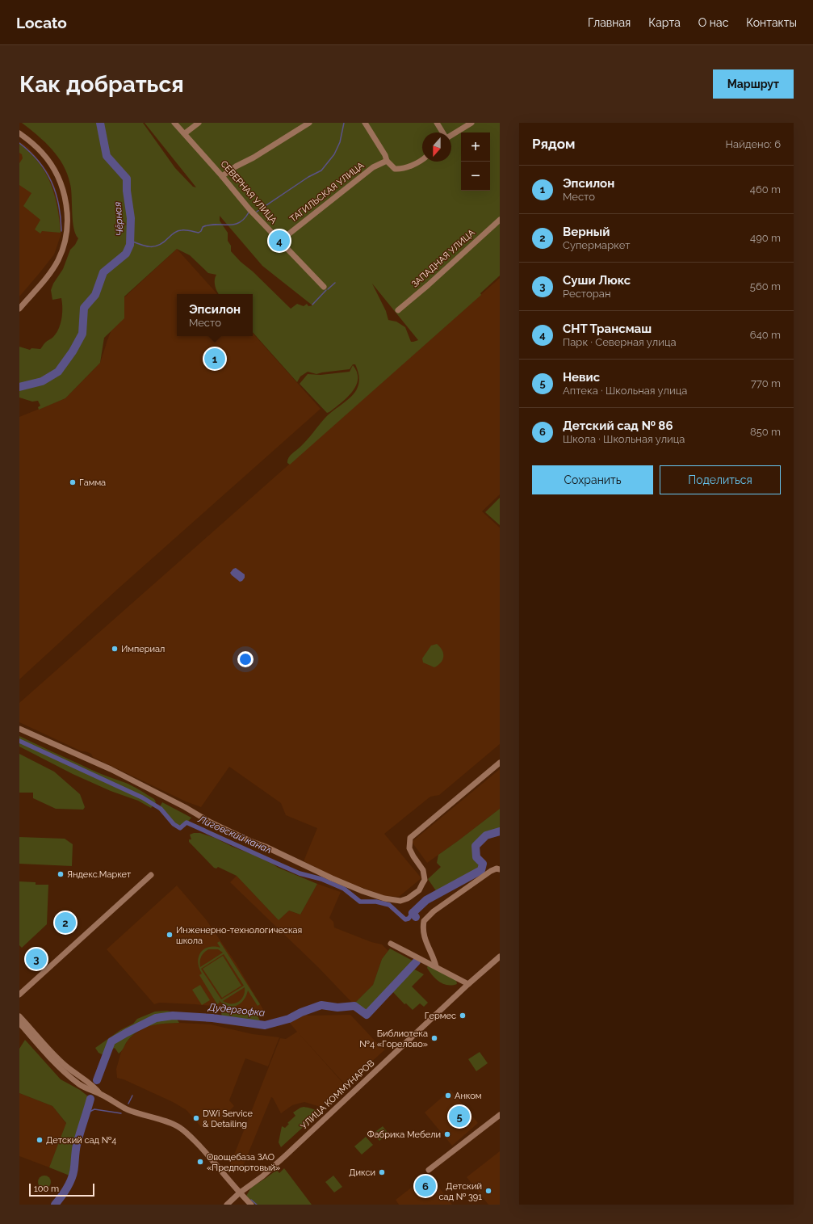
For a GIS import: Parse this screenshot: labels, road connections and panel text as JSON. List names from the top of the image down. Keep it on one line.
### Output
{"streets":{"street":["СЕВЕРНАЯ УЛИЦА","ТАГИЛЬСКАЯ УЛИЦА","ЗАПАДНАЯ УЛИЦА","УЛИЦА КОММУНАРОВ"]},"crossings":[["СЕВЕРНАЯ УЛИЦА","ТАГИЛЬСКАЯ УЛИЦА"]],"water":["Чёрная","Лиговский канал","Дудергофка"],"places":["Гамма","Империал","Яндекс.Маркет","Инженерно-технологическая школа","Гермес","Библиотека №4 «Горелово»","Анком","DWi Service & Detailing","Фабрика Мебели","Детский сад №4","Овощебаза ЗАО «Предпортовый»","Дикси","Детский сад № 391"],"scale_bar":"100 m","north":"bottom","page":{"header":"Locato","nav":["Главная","Карта","О нас","Контакты"],"buttons":["Маршрут",["Сохранить","Поделиться"]],"title":"Как добраться","heading":["Рядом","Найдено: 6"],"map_buttons":["+","−"],"list":[{"mark":"1","name":"Эпсилон","note":"Место","value":"460 m"},{"mark":"2","name":"Верный","note":"Супермаркет","value":"490 m"},{"mark":"3","name":"Суши Люкс","note":"Ресторан","value":"560 m"},{"mark":"4","name":"СНТ Трансмаш","note":"Парк · Северная улица","value":"640 m"},{"mark":"5","name":"Невис","note":"Аптека · Школьная улица","value":"770 m"},{"mark":"6","name":"Детский сад № 86","note":"Школа · Школьная улица","value":"850 m"}],"pins":["4","1","2","3","5","6"],"popup":["Эпсилон","Место"],"scale":"100 m"}}
